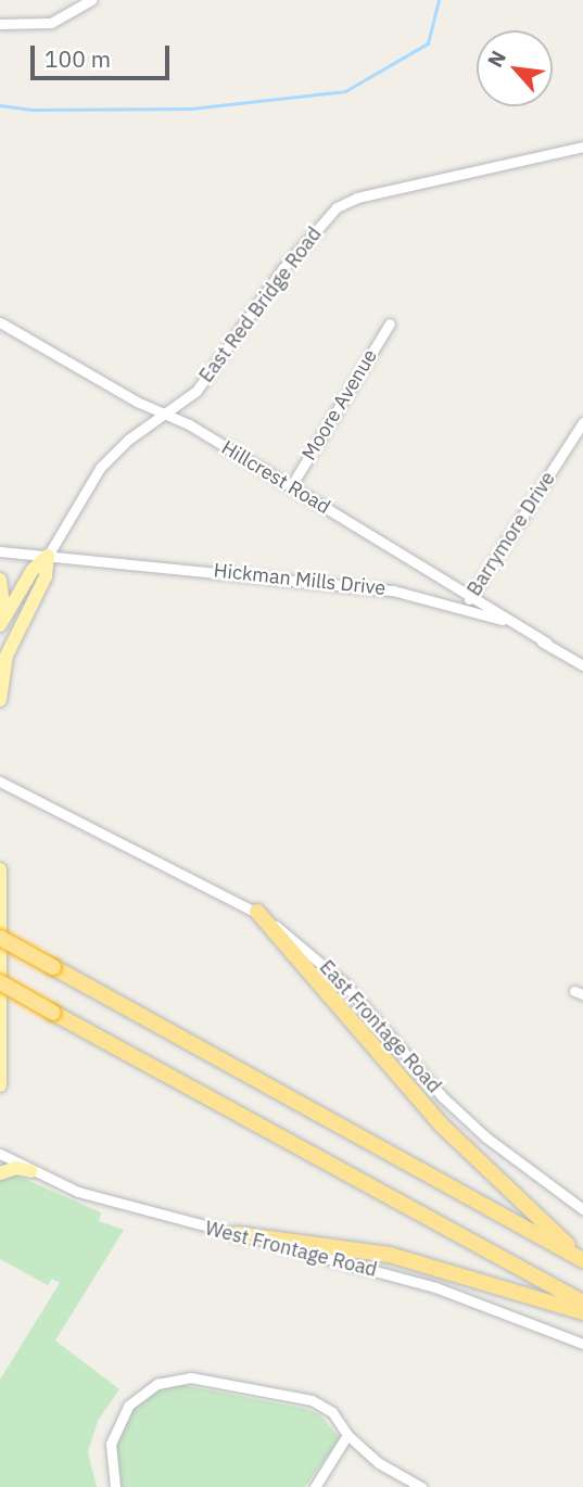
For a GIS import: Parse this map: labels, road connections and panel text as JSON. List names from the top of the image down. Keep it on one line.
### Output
{"streets":{"main road":["East Red Bridge Road"],"street":["Moore Avenue","Hillcrest Road","Barrymore Drive","Hickman Mills Drive","East Frontage Road","West Frontage Road"]},"crossings":[["East Red Bridge Road","Hillcrest Road"],["East Red Bridge Road","Hickman Mills Drive"],["Moore Avenue","Hillcrest Road"],["Hillcrest Road","Barrymore Drive"],["Hillcrest Road","Hickman Mills Drive"],["Barrymore Drive","Hickman Mills Drive"]],"scale_bar":"100 m","north":"top left"}
